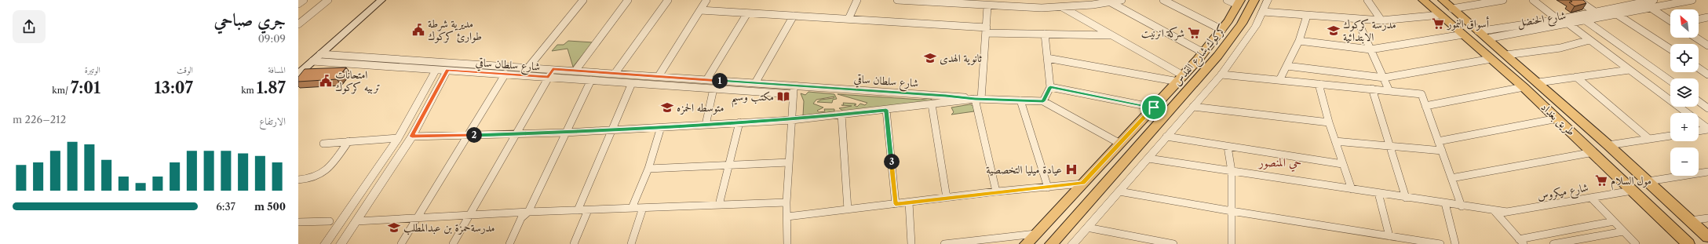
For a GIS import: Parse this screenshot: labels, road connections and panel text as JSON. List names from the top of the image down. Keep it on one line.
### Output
{"streets":{"main road":["كركوك,شارع القدس","طريق بغداد"],"street":["شارع الحنضل","شارع سلطان ساقي","شارع ميكروس"]},"crossings":[["شارع الحنضل","طريق بغداد"],["طريق بغداد","شارع ميكروس"]],"districts":["حي المنصور"],"places":{"supermarket":["أسواق النمور","شركة انرنيت","مول السلام"],"public building":["مديرية شرطة طوارئ كركوك","امتحانات تربيه كركوك"],"school or university":["مدرسة كركوك الابتدائية","ثانوية الهدى","متوسطه الحمزه","مدرسةحمزة بن عبدالمطلب"],"library":["مكتب وسيم"],"hospital":["عيادة ميليا التخصصية"]},"north":"top left","page":{"heading":["جري صباحي","09:09"],"map_buttons":["+","−"],"stats":[["المسافة","1.87 km"],["الوقت","13:07"],["الوتيرة","7:01 /km"]],"pins":["1","2","3"],"chart":["الارتفاع","212–226 m"],"list":[{"name":"500 m","note":"6:37"}]}}
